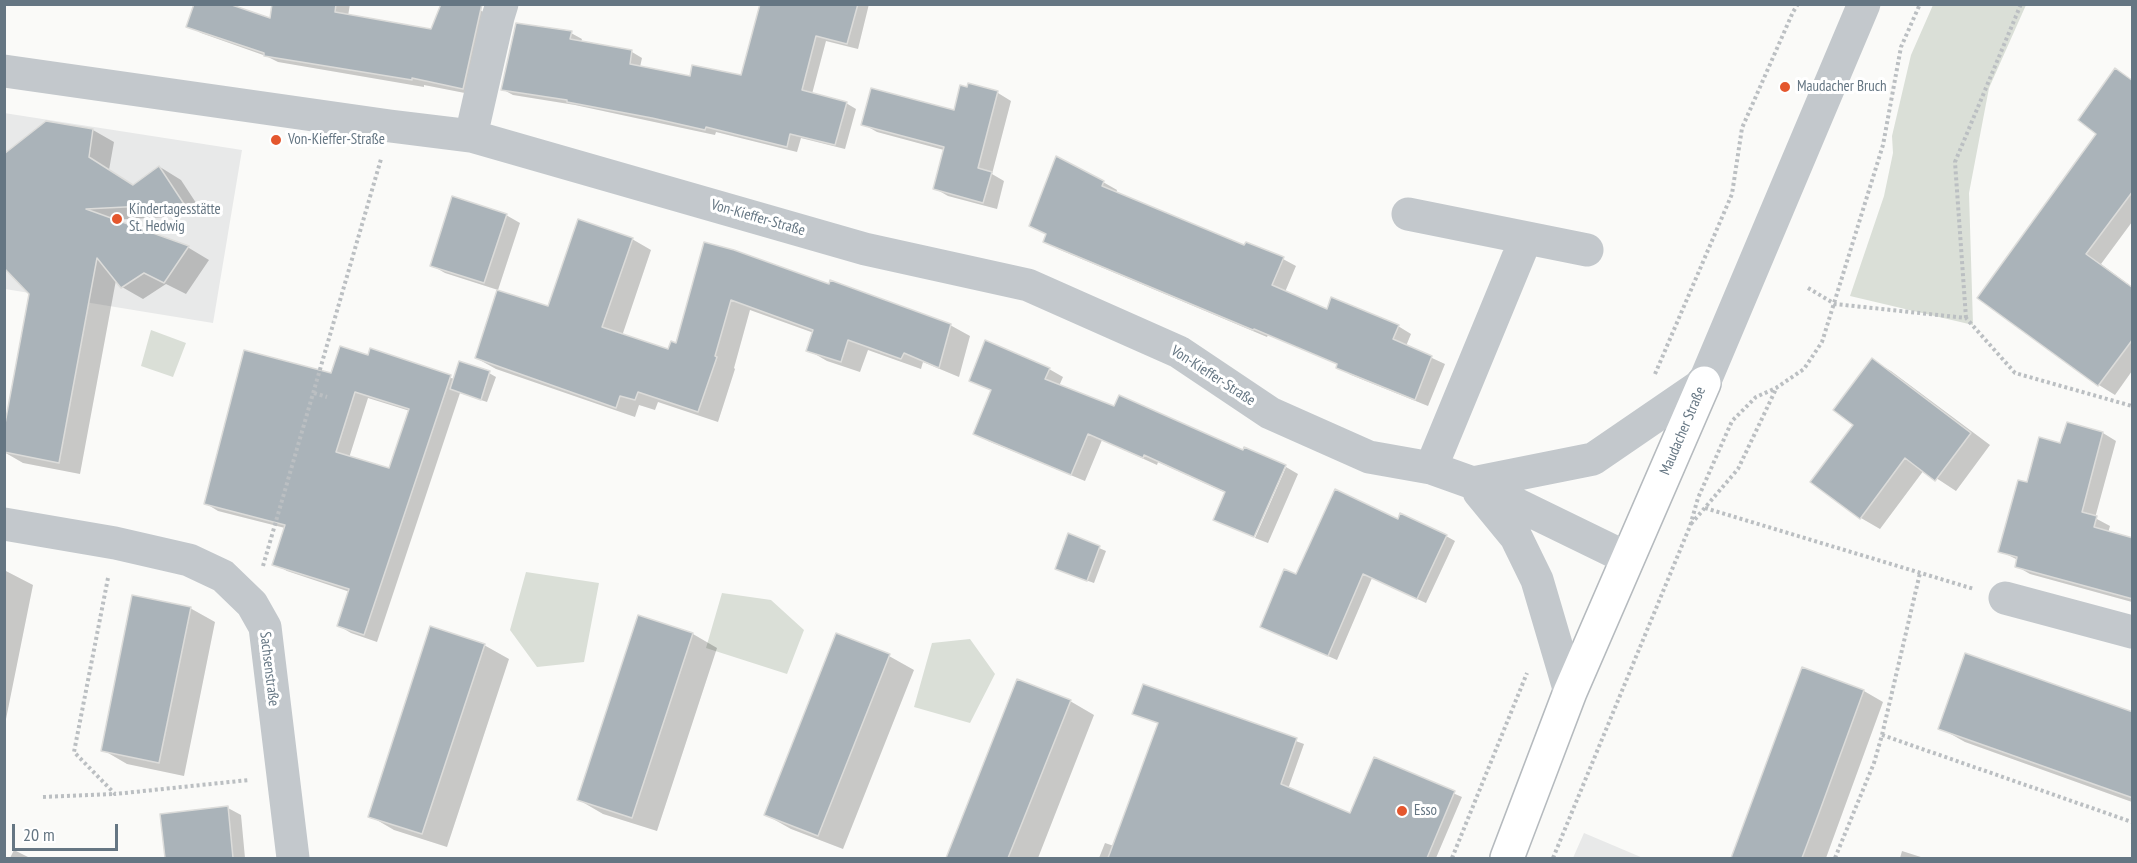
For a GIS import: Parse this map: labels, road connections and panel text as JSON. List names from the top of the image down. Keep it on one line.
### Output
{"streets":{"main road":["Maudacher Straße"],"street":["Von-Kieffer-Straße","Sachsenstraße"]},"crossings":[["Von-Kieffer-Straße","Maudacher Straße"]],"places":["Maudacher Bruch","Von-Kieffer-Straße","Kindertagesstätte St. Hedwig","Esso"],"scale_bar":"20 m"}
